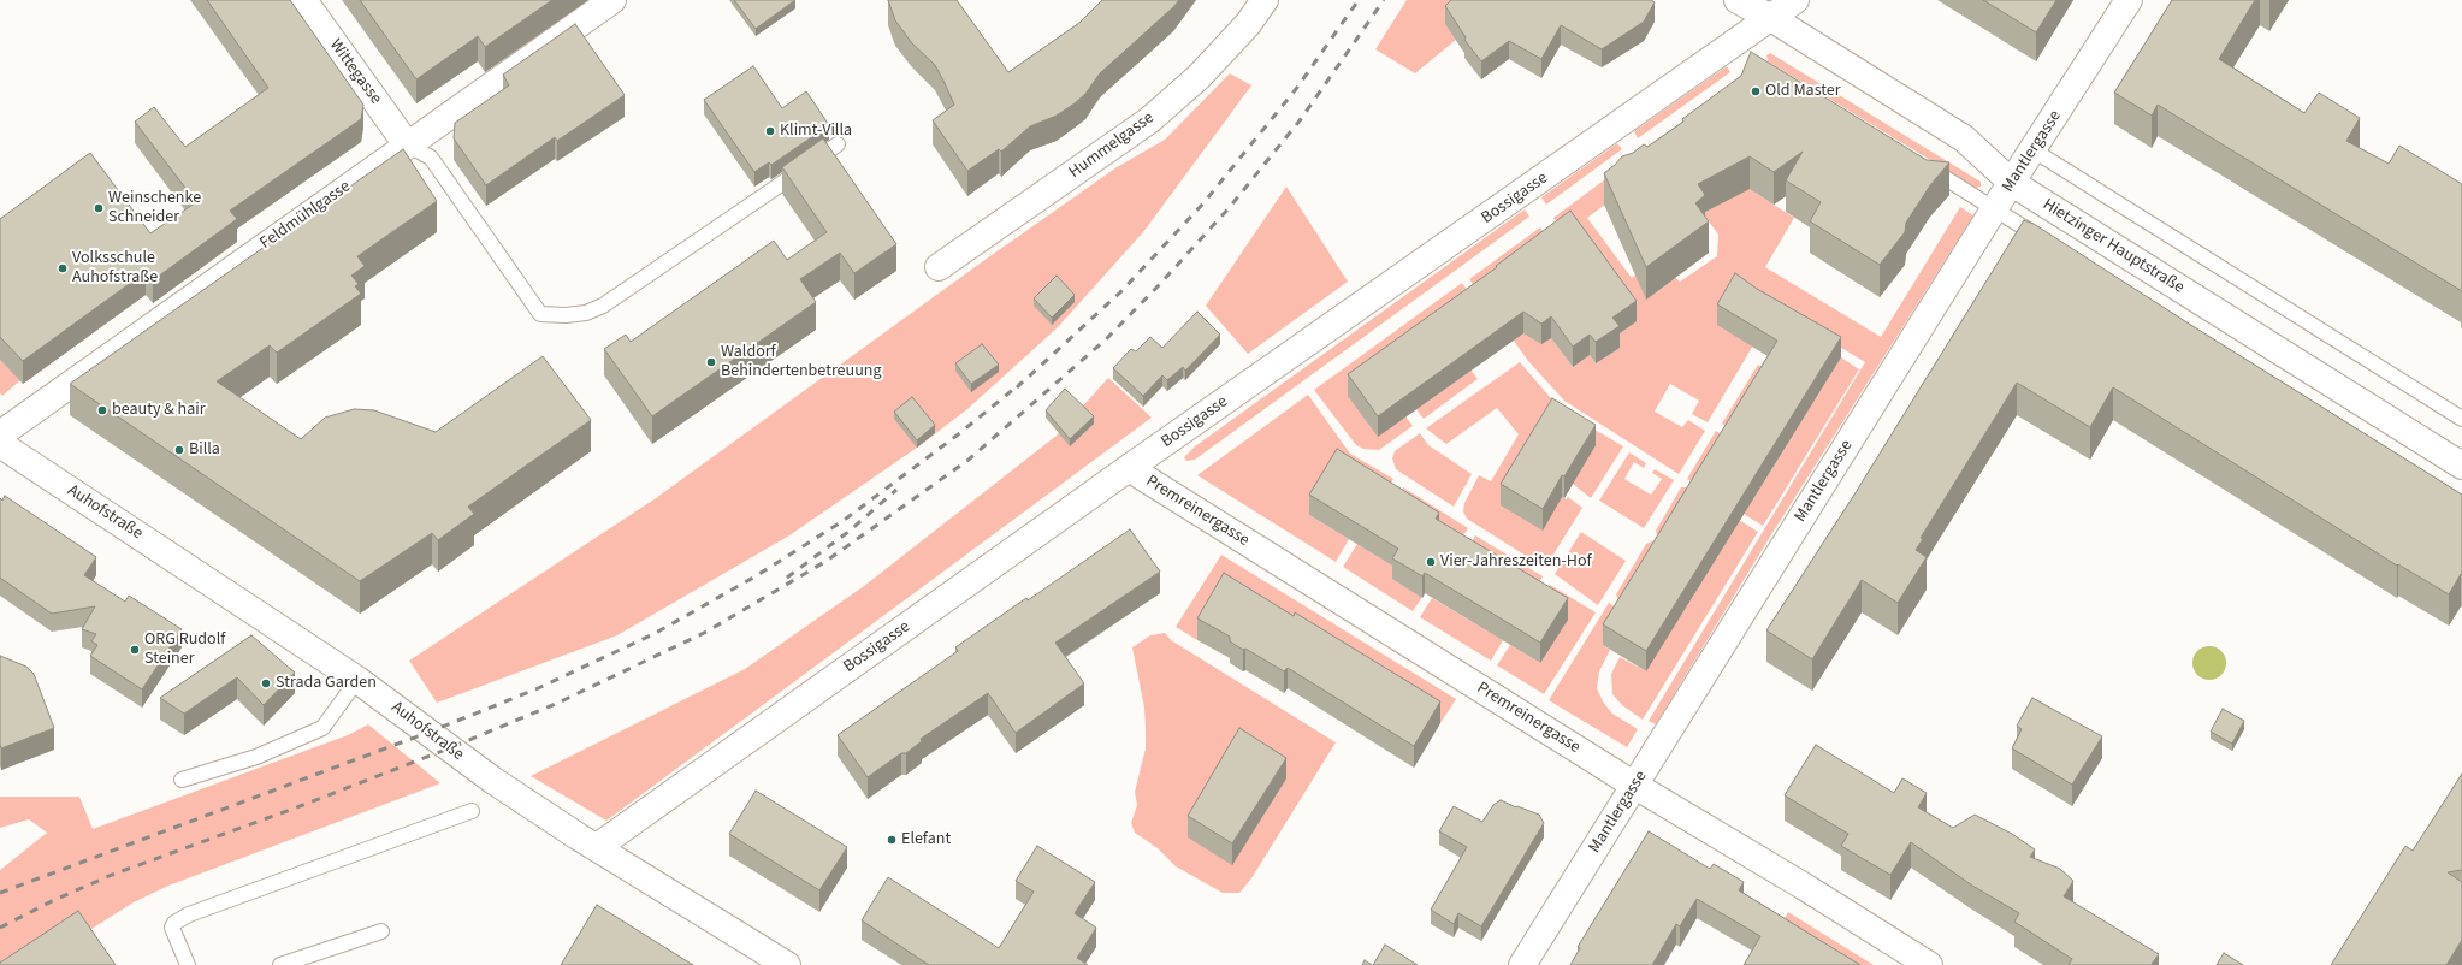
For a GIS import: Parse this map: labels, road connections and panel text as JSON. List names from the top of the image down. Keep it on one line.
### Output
{"streets":{"street":["Wittegasse","Hummelgasse","Mantlergasse","Bossigasse","Feldmühlgasse","Hietzinger Hauptstraße","Premreinergasse","Auhofstraße"]},"crossings":[["Wittegasse","Feldmühlgasse"],["Mantlergasse","Hietzinger Hauptstraße"],["Mantlergasse","Premreinergasse"],["Bossigasse","Hietzinger Hauptstraße"],["Bossigasse","Premreinergasse"],["Bossigasse","Auhofstraße"]],"places":["Old Master","Klimt-Villa","Weinschenke Schneider","Volksschule Auhofstraße","Waldorf Behindertenbetreuung","beauty & hair","Billa","Vier-Jahreszeiten-Hof","ORG Rudolf Steiner","Strada Garden","Elefant"]}
